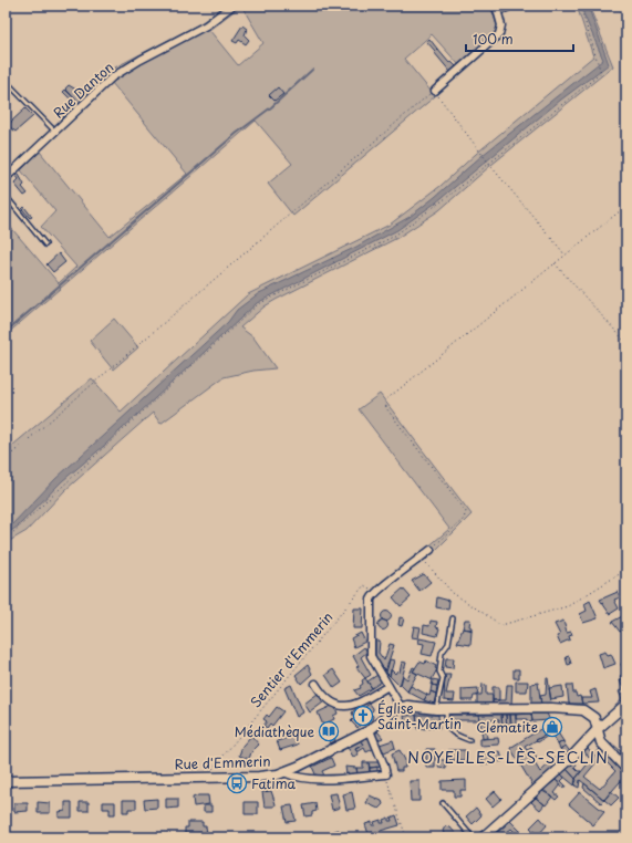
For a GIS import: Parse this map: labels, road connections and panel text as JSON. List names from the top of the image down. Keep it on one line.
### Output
{"streets":{"main road":["Rue d'Emmerin"],"street":["Rue Danton"],"path":["Sentier d'Emmerin"]},"crossings":[["Sentier d'Emmerin","Rue d'Emmerin"]],"districts":["NOYELLES-LÈS-SECLIN"],"places":{"church":["Église Saint-Martin"],"shop":["Clématite"],"library":["Médiathèque"],"bus stop":["Fatima"]},"scale_bar":"100 m"}
